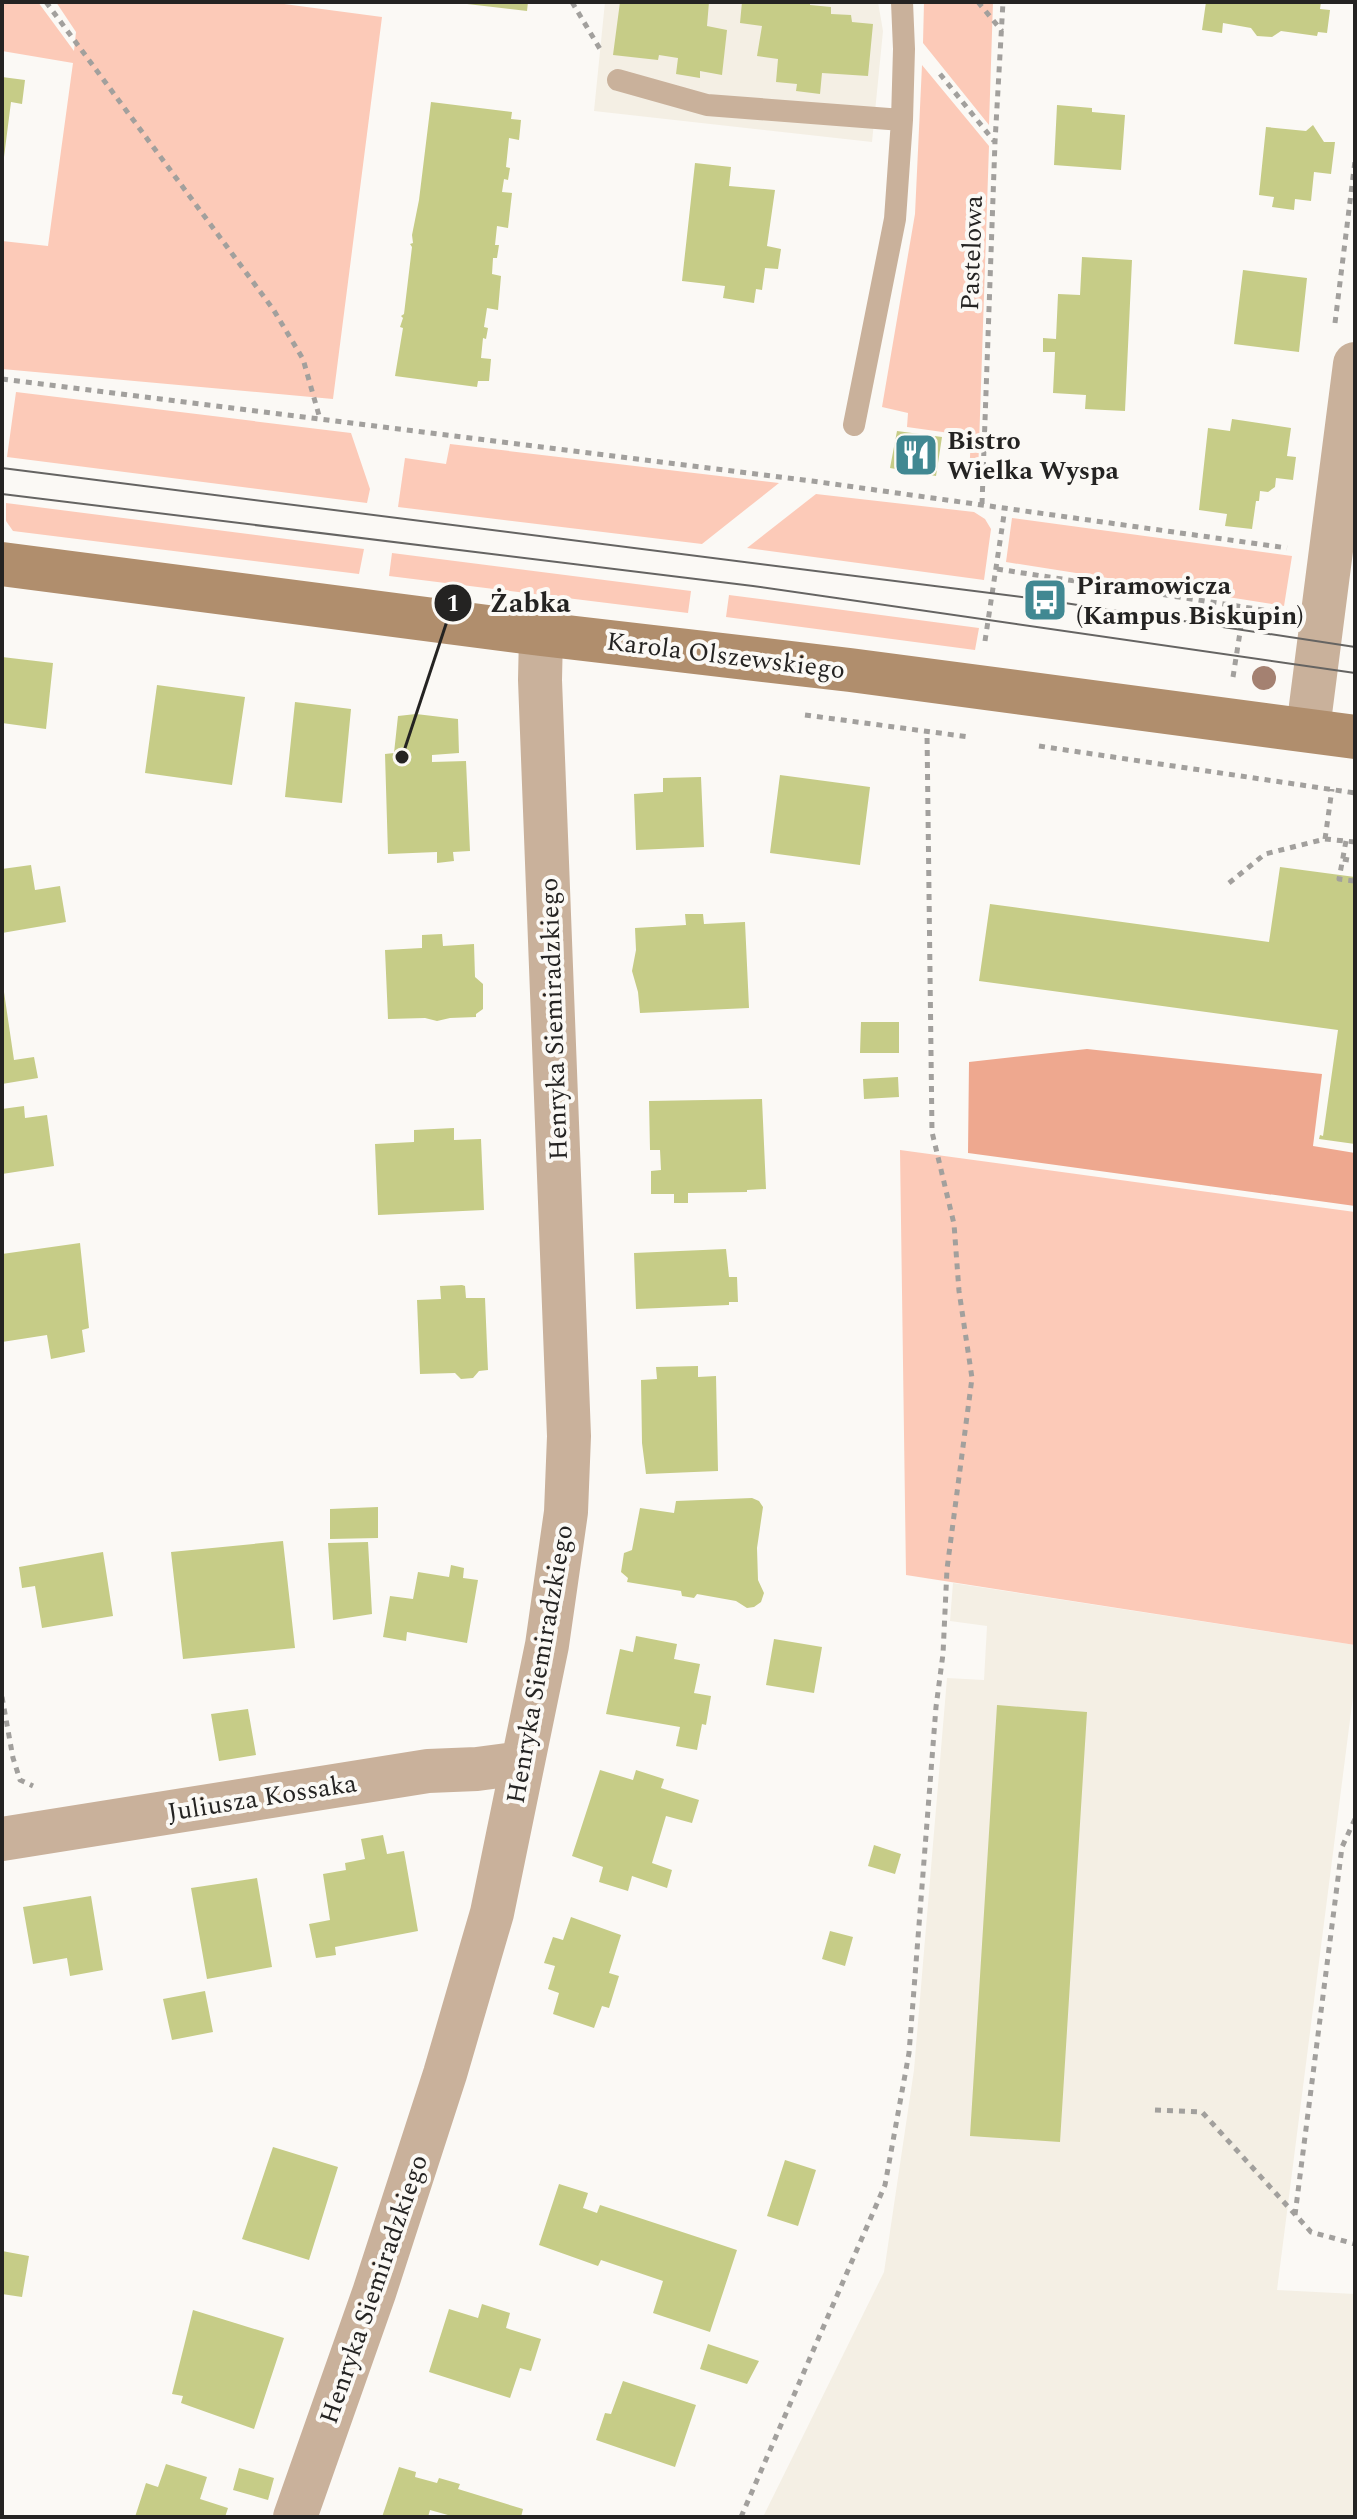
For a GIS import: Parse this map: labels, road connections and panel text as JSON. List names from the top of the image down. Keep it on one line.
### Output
{"streets":{"street":["Karola Olszewskiego","Henryka Siemiradzkiego","Juliusza Kossaka"],"path":["Pastelowa"]},"crossings":[["Karola Olszewskiego","Henryka Siemiradzkiego"],["Henryka Siemiradzkiego","Juliusza Kossaka"]],"places":{"restaurant":["Bistro Wielka Wyspa"],"bus stop":["Piramowicza (Kampus Biskupin)"],"other":["Żabka"]}}
